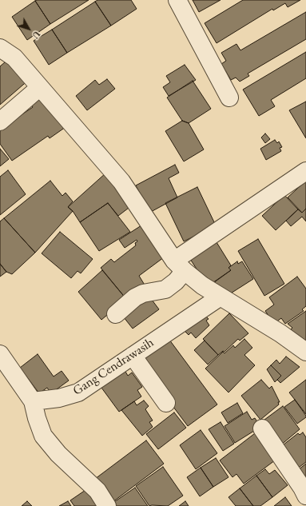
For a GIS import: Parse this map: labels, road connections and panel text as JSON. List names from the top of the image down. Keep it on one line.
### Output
{"streets":{"street":["Gang Cendrawasih"]},"north":"bottom right"}
